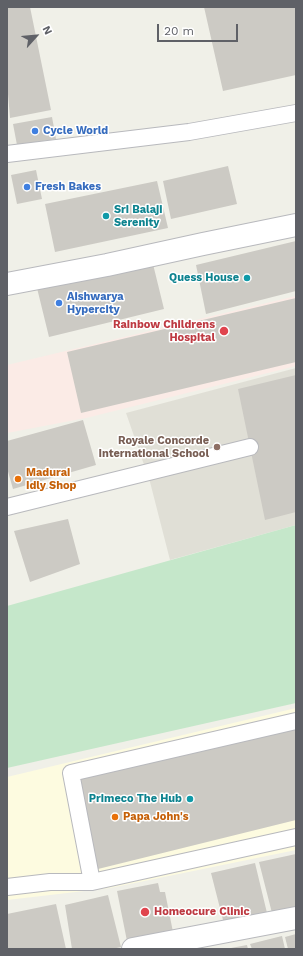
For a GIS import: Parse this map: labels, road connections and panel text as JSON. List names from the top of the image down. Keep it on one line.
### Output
{"places":["Cycle World","Fresh Bakes","Sri Balaji Serenity","Quess House","Aishwarya Hypercity","Rainbow Childrens Hospital","Royale Concorde International School","Madurai Idly Shop","Primeco The Hub","Papa John's","Homeocure Clinic"],"scale_bar":"20 m","north":"top right"}
